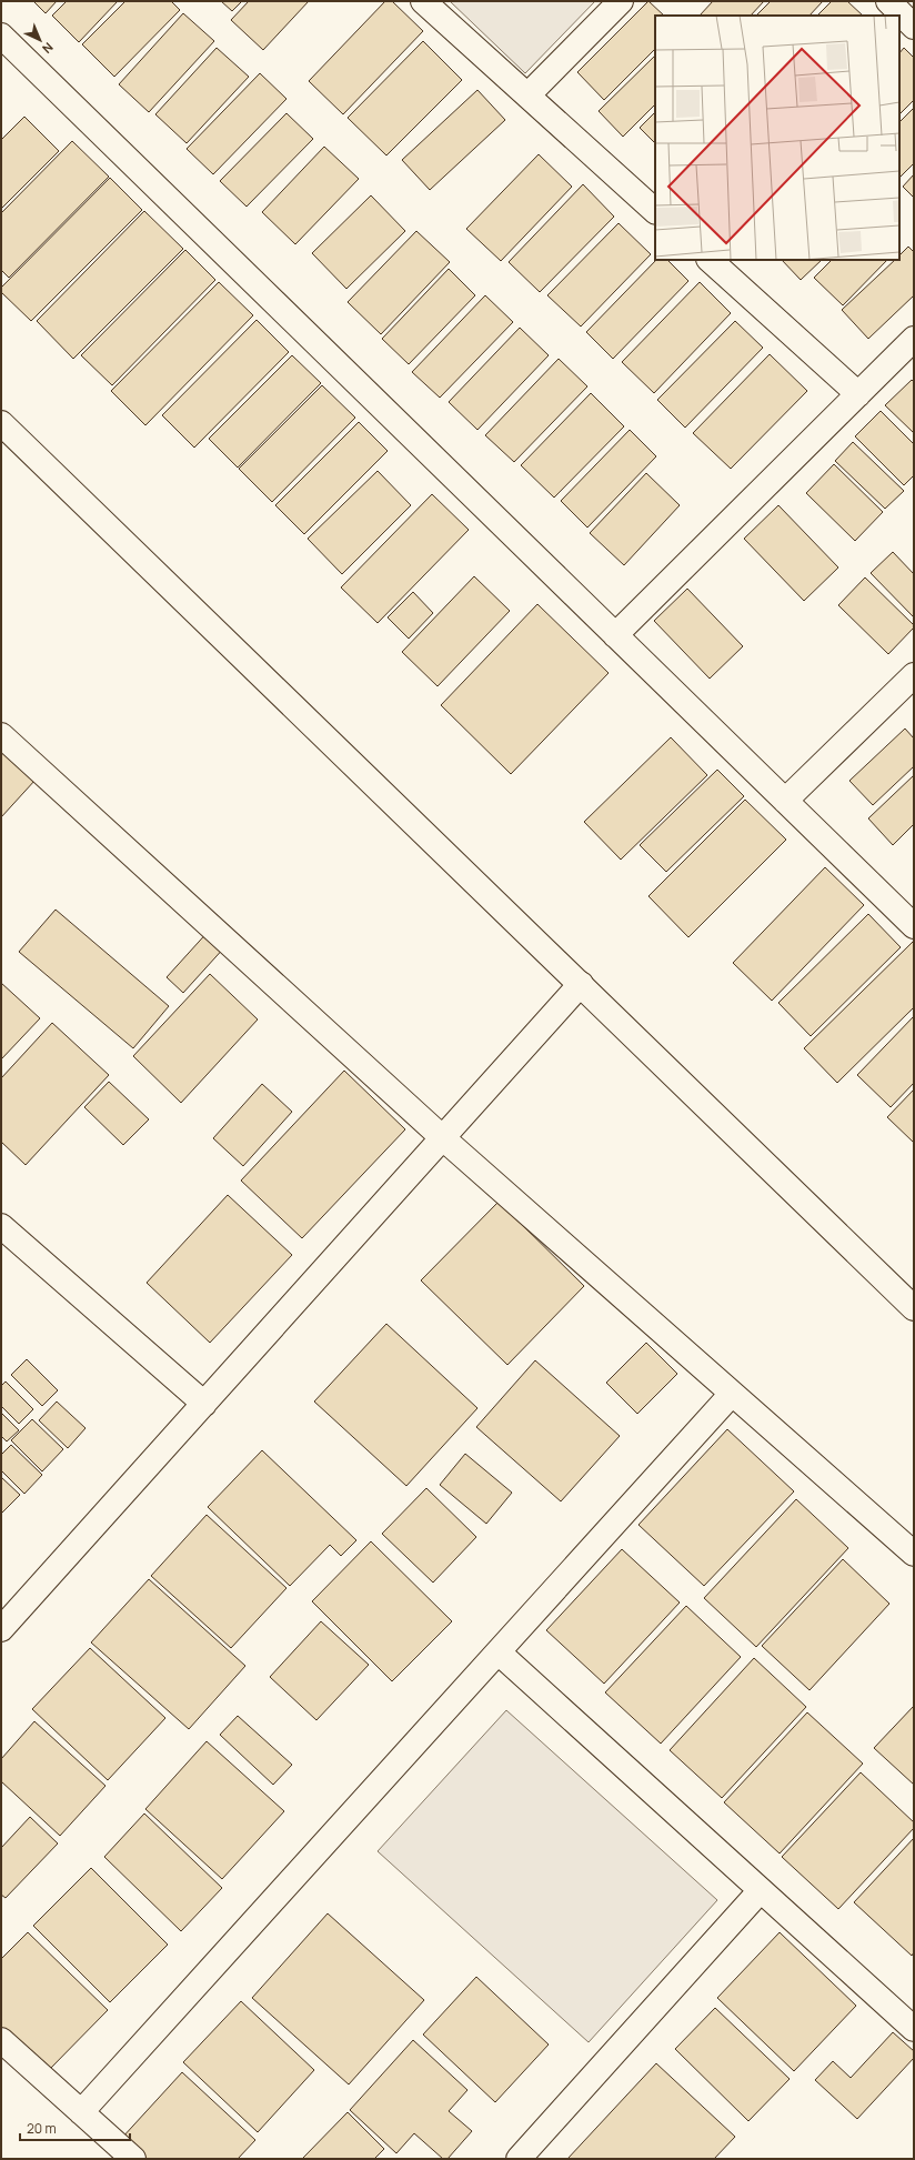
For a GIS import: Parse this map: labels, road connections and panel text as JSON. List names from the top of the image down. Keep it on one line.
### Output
{"scale_bar":"20 m","north":"bottom right"}
